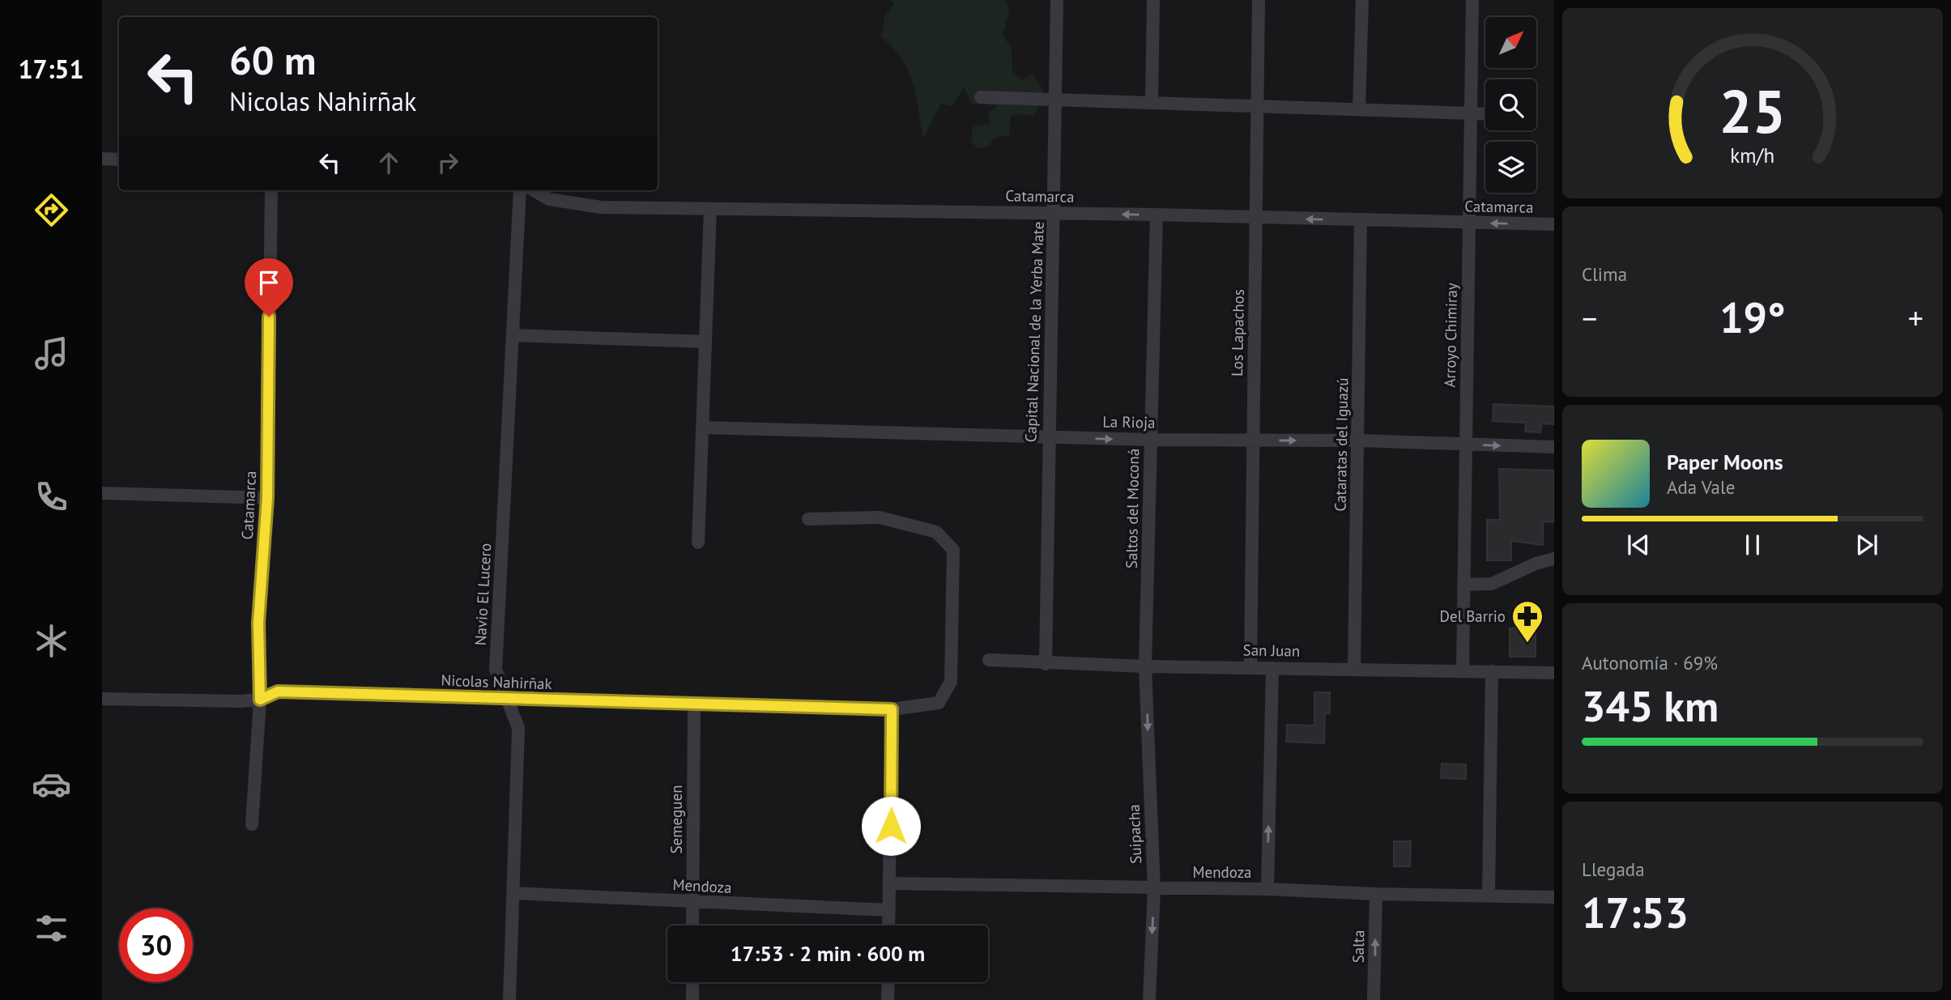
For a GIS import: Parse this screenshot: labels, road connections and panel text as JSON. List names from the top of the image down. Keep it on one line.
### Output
{"streets":{"street":["Catamarca","Capital Nacional de la Yerba Mate","Los Lapachos","Arroyo Chimiray","La Rioja","Cataratas del Iguazú","Saltos del Moconá","Navio El Lucero","San Juan","Nicolas Nahirñak","Semeguen","Suipacha","Mendoza","Salta"]},"crossings":[["Catamarca","Capital Nacional de la Yerba Mate"],["Catamarca","Los Lapachos"],["Catamarca","Arroyo Chimiray"],["Catamarca","Cataratas del Iguazú"],["Catamarca","Saltos del Moconá"],["Catamarca","Nicolas Nahirñak"],["Capital Nacional de la Yerba Mate","La Rioja"],["Capital Nacional de la Yerba Mate","San Juan"],["Los Lapachos","La Rioja"],["Los Lapachos","San Juan"],["Arroyo Chimiray","La Rioja"],["Arroyo Chimiray","San Juan"],["La Rioja","Cataratas del Iguazú"],["La Rioja","Saltos del Moconá"],["Cataratas del Iguazú","San Juan"],["Saltos del Moconá","San Juan"],["Saltos del Moconá","Suipacha"],["Navio El Lucero","Nicolas Nahirñak"],["Navio El Lucero","Mendoza"],["San Juan","Suipacha"],["Nicolas Nahirñak","Semeguen"],["Semeguen","Mendoza"],["Suipacha","Mendoza"],["Mendoza","Salta"]],"one_way":["Suipacha","Salta"],"places":{"pharmacy":["Del Barrio"]},"north":"top right","page":{"tabs":"17:51","turn":["60 m","Nicolas Nahirñak"],"tile":["Clima",["Autonomía · 69%","345 km"],["Llegada","17:53"]],"heat":["−","19°","+"],"song":["Paper Moons","Ada Vale"],"limit":"30","trip":"17:53 · 2 min · 600 m","gauge":["25","km/h"]}}
